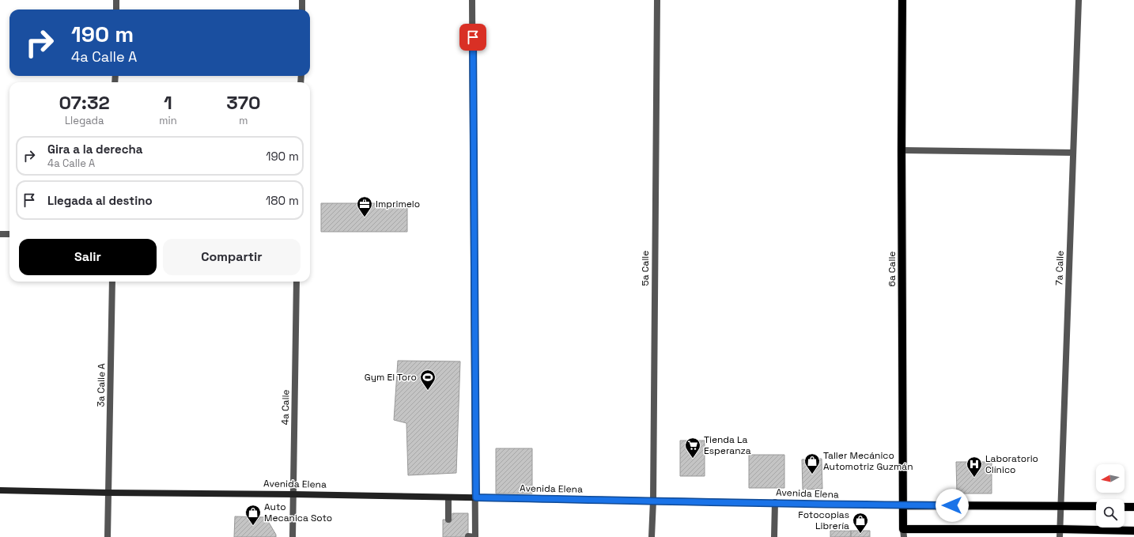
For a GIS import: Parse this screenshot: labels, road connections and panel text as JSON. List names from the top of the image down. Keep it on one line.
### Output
{"streets":{"main road":["6a Calle","Avenida Elena"],"street":["5a Calle","7a Calle","3a Calle A","4a Calle"]},"crossings":[["5a Calle","Avenida Elena"],["7a Calle","Avenida Elena"],["6a Calle","Avenida Elena"],["3a Calle A","Avenida Elena"],["4a Calle","Avenida Elena"]],"places":{"office":["Imprimelo"],"sports":["Gym El Toro"],"supermarket":["Tienda La Esperanza"],"shop":["Taller Mecánico Automotriz Guzmán","Auto Mecanica Soto","Fotocopias Librería"],"hospital":["Laboratorio Clínico"]},"north":"left","page":{"turn":["190 m","4a Calle A"],"eta":["07:32","Llegada","1","min","370","m"],"list":[{"name":"Gira a la derecha","note":"4a Calle A","value":"190 m"},{"name":"Llegada al destino","value":"180 m"}],"buttons":["Salir","Compartir"]}}
